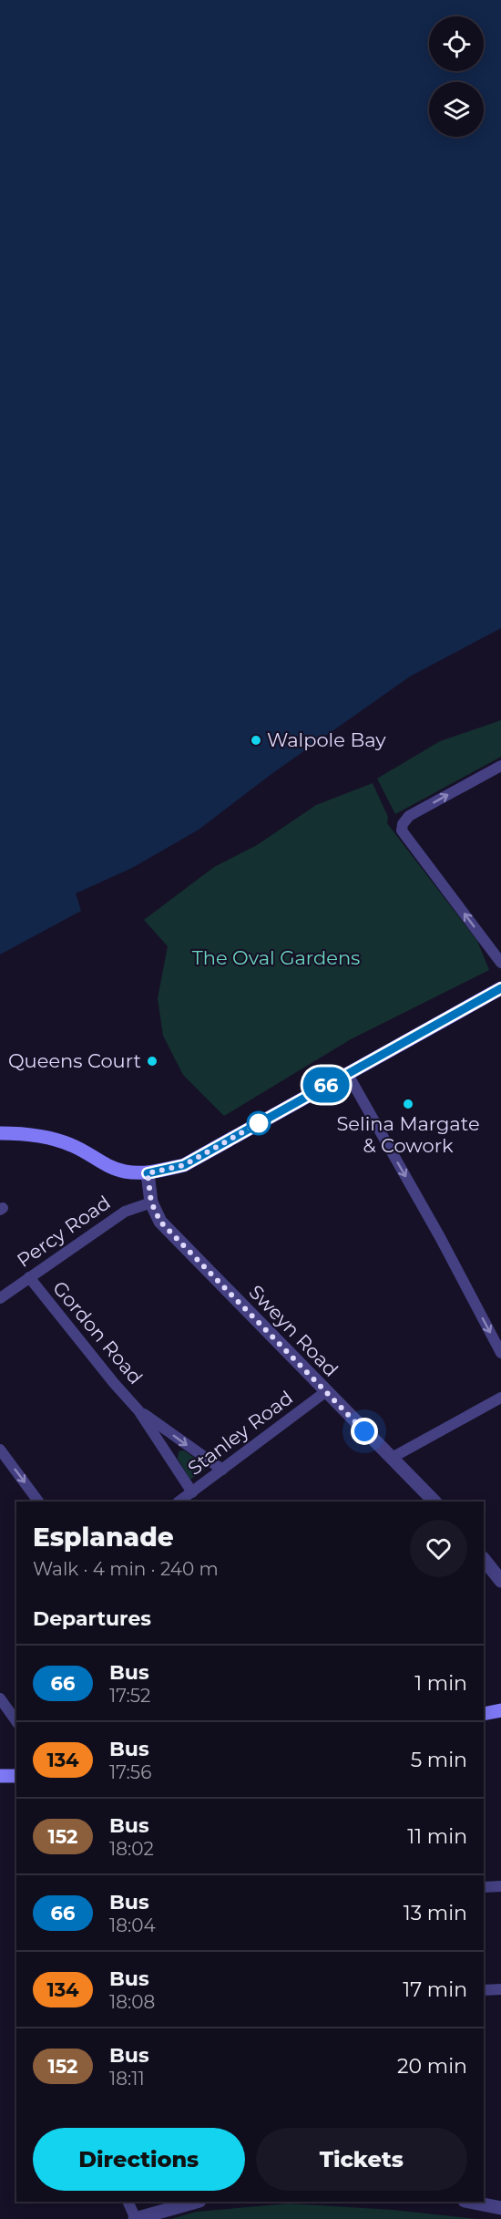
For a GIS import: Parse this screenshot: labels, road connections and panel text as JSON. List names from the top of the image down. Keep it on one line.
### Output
{"streets":{"street":["Percy Road","Sweyn Road","Gordon Road","Stanley Road"]},"crossings":[["Percy Road","Sweyn Road"],["Percy Road","Gordon Road"],["Sweyn Road","Stanley Road"],["Gordon Road","Stanley Road"]],"parks":["The Oval Gardens"],"places":["Walpole Bay","Queens Court","Selina Margate & Cowork"],"lines":["bus line 66"],"page":{"on_map":"66","heading":[["Esplanade","Walk · 4 min · 240 m"],"Departures"],"list":[{"mark":"66","name":"Bus","note":"17:52","value":"1 min"},{"mark":"134","name":"Bus","note":"17:56","value":"5 min"},{"mark":"152","name":"Bus","note":"18:02","value":"11 min"},{"mark":"66","name":"Bus","note":"18:04","value":"13 min"},{"mark":"134","name":"Bus","note":"18:08","value":"17 min"},{"mark":"152","name":"Bus","note":"18:11","value":"20 min"}],"buttons":["Directions","Tickets"]}}
